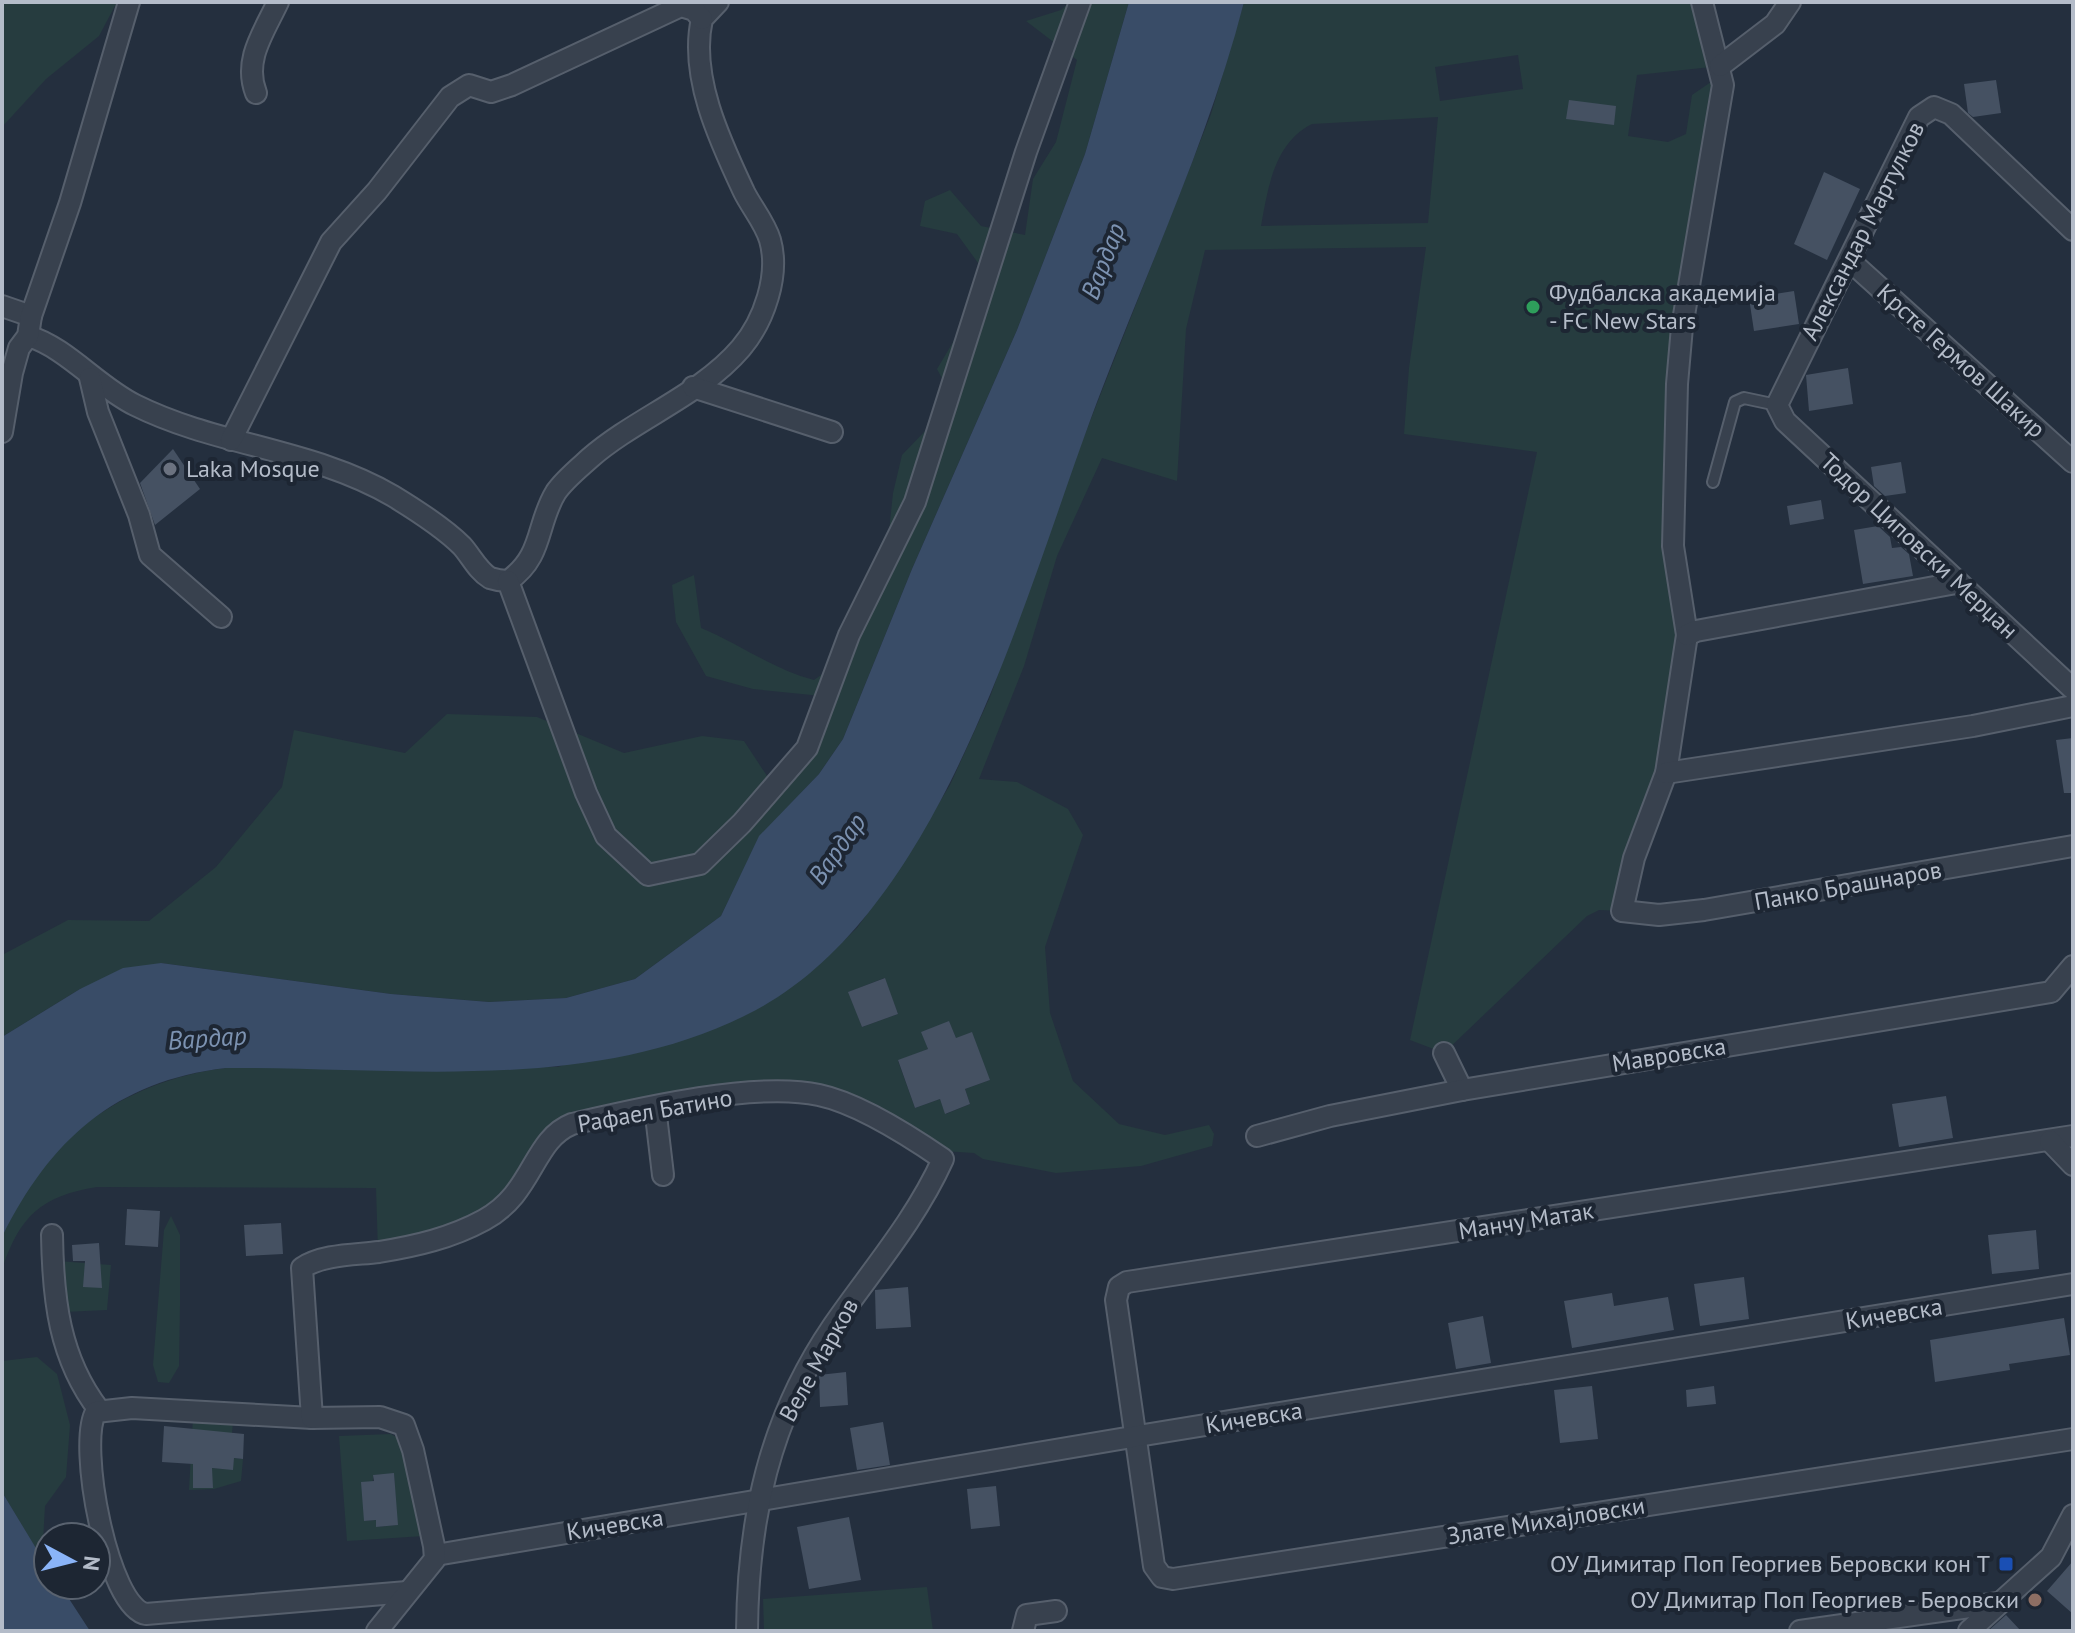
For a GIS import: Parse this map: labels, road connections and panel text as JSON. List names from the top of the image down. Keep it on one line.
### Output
{"streets":{"street":["Александар Мартулков","Крсте Гермов Шакир","Тодор Циповски Мерџан","Панко Брашнаров","Мавровска","Рафаел Батино","Манчу Матак","Кичевска","Веле Марков","Злате Михајловски"]},"crossings":[["Александар Мартулков","Крсте Гермов Шакир"],["Александар Мартулков","Тодор Циповски Мерџан"],["Рафаел Батино","Веле Марков"],["Манчу Матак","Кичевска"],["Манчу Матак","Злате Михајловски"],["Кичевска","Веле Марков"],["Кичевска","Злате Михајловски"]],"water":["Вардар"],"places":{"other":["Фудбалска академија - FC New Stars","Laka Mosque","ОУ Димитар Поп Георгиев - Беровски"],"transit":["ОУ Димитар Поп Георгиев Беровски кон Т"]},"north":"right"}
